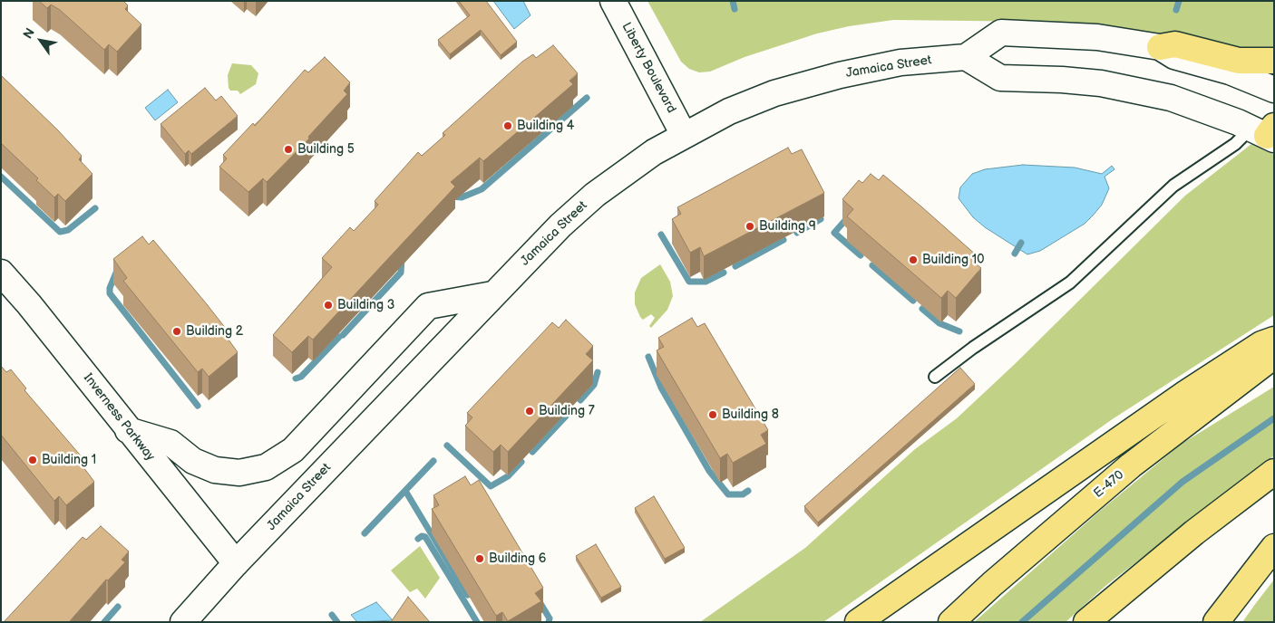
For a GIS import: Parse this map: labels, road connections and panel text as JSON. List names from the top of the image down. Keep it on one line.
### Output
{"streets":{"highway":["E-470"],"main road":["Jamaica Street","Liberty Boulevard","Inverness Parkway"]},"crossings":[["Jamaica Street","Liberty Boulevard"],["Jamaica Street","Inverness Parkway"]],"places":["Building 4","Building 5","Building 9","Building 10","Building 3","Building 2","Building 7","Building 8","Building 1","Building 6"],"north":"top left"}
